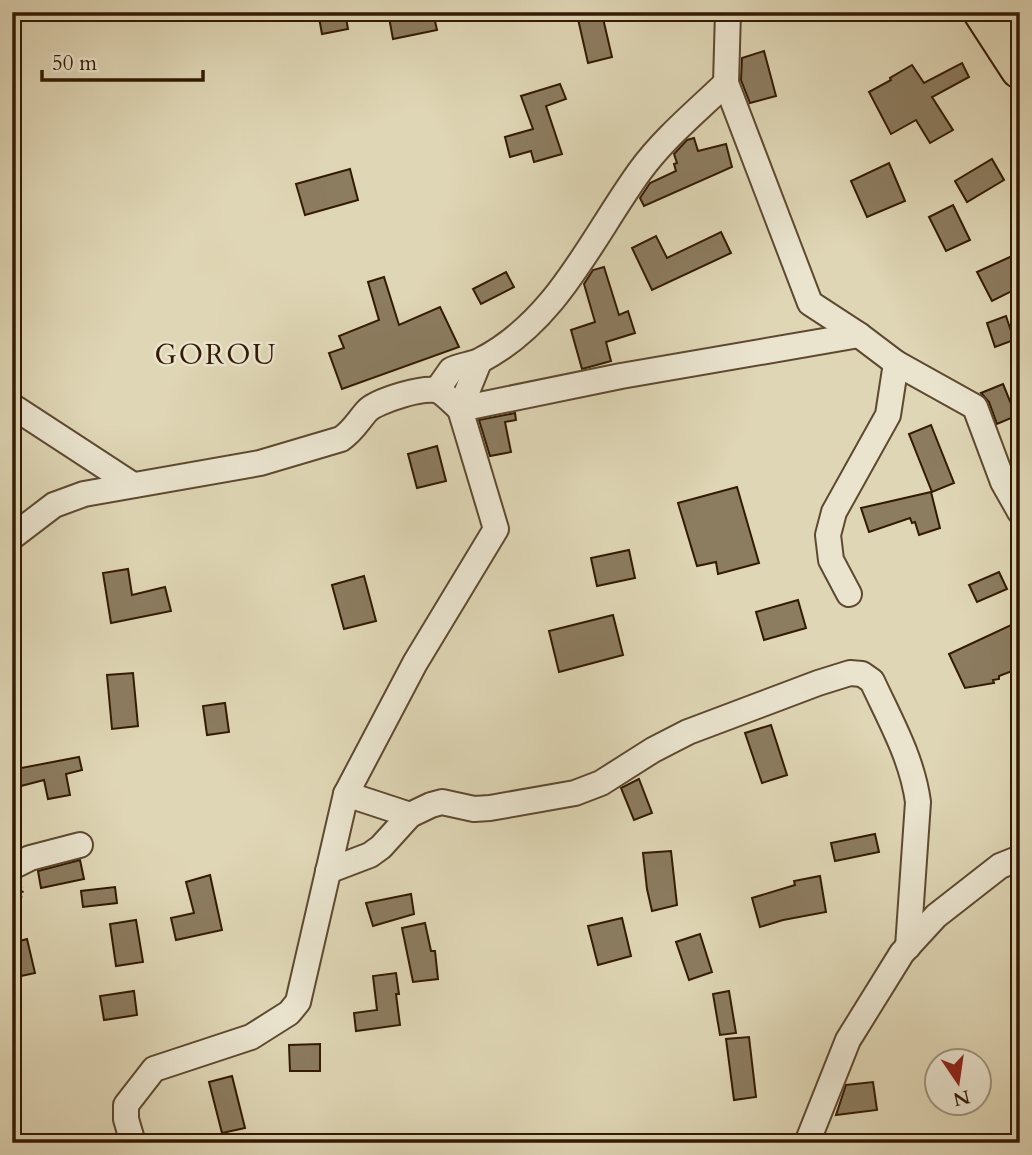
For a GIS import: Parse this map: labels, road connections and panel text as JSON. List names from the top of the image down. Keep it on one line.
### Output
{"districts":["GOROU"],"scale_bar":"50 m","north":"bottom"}
